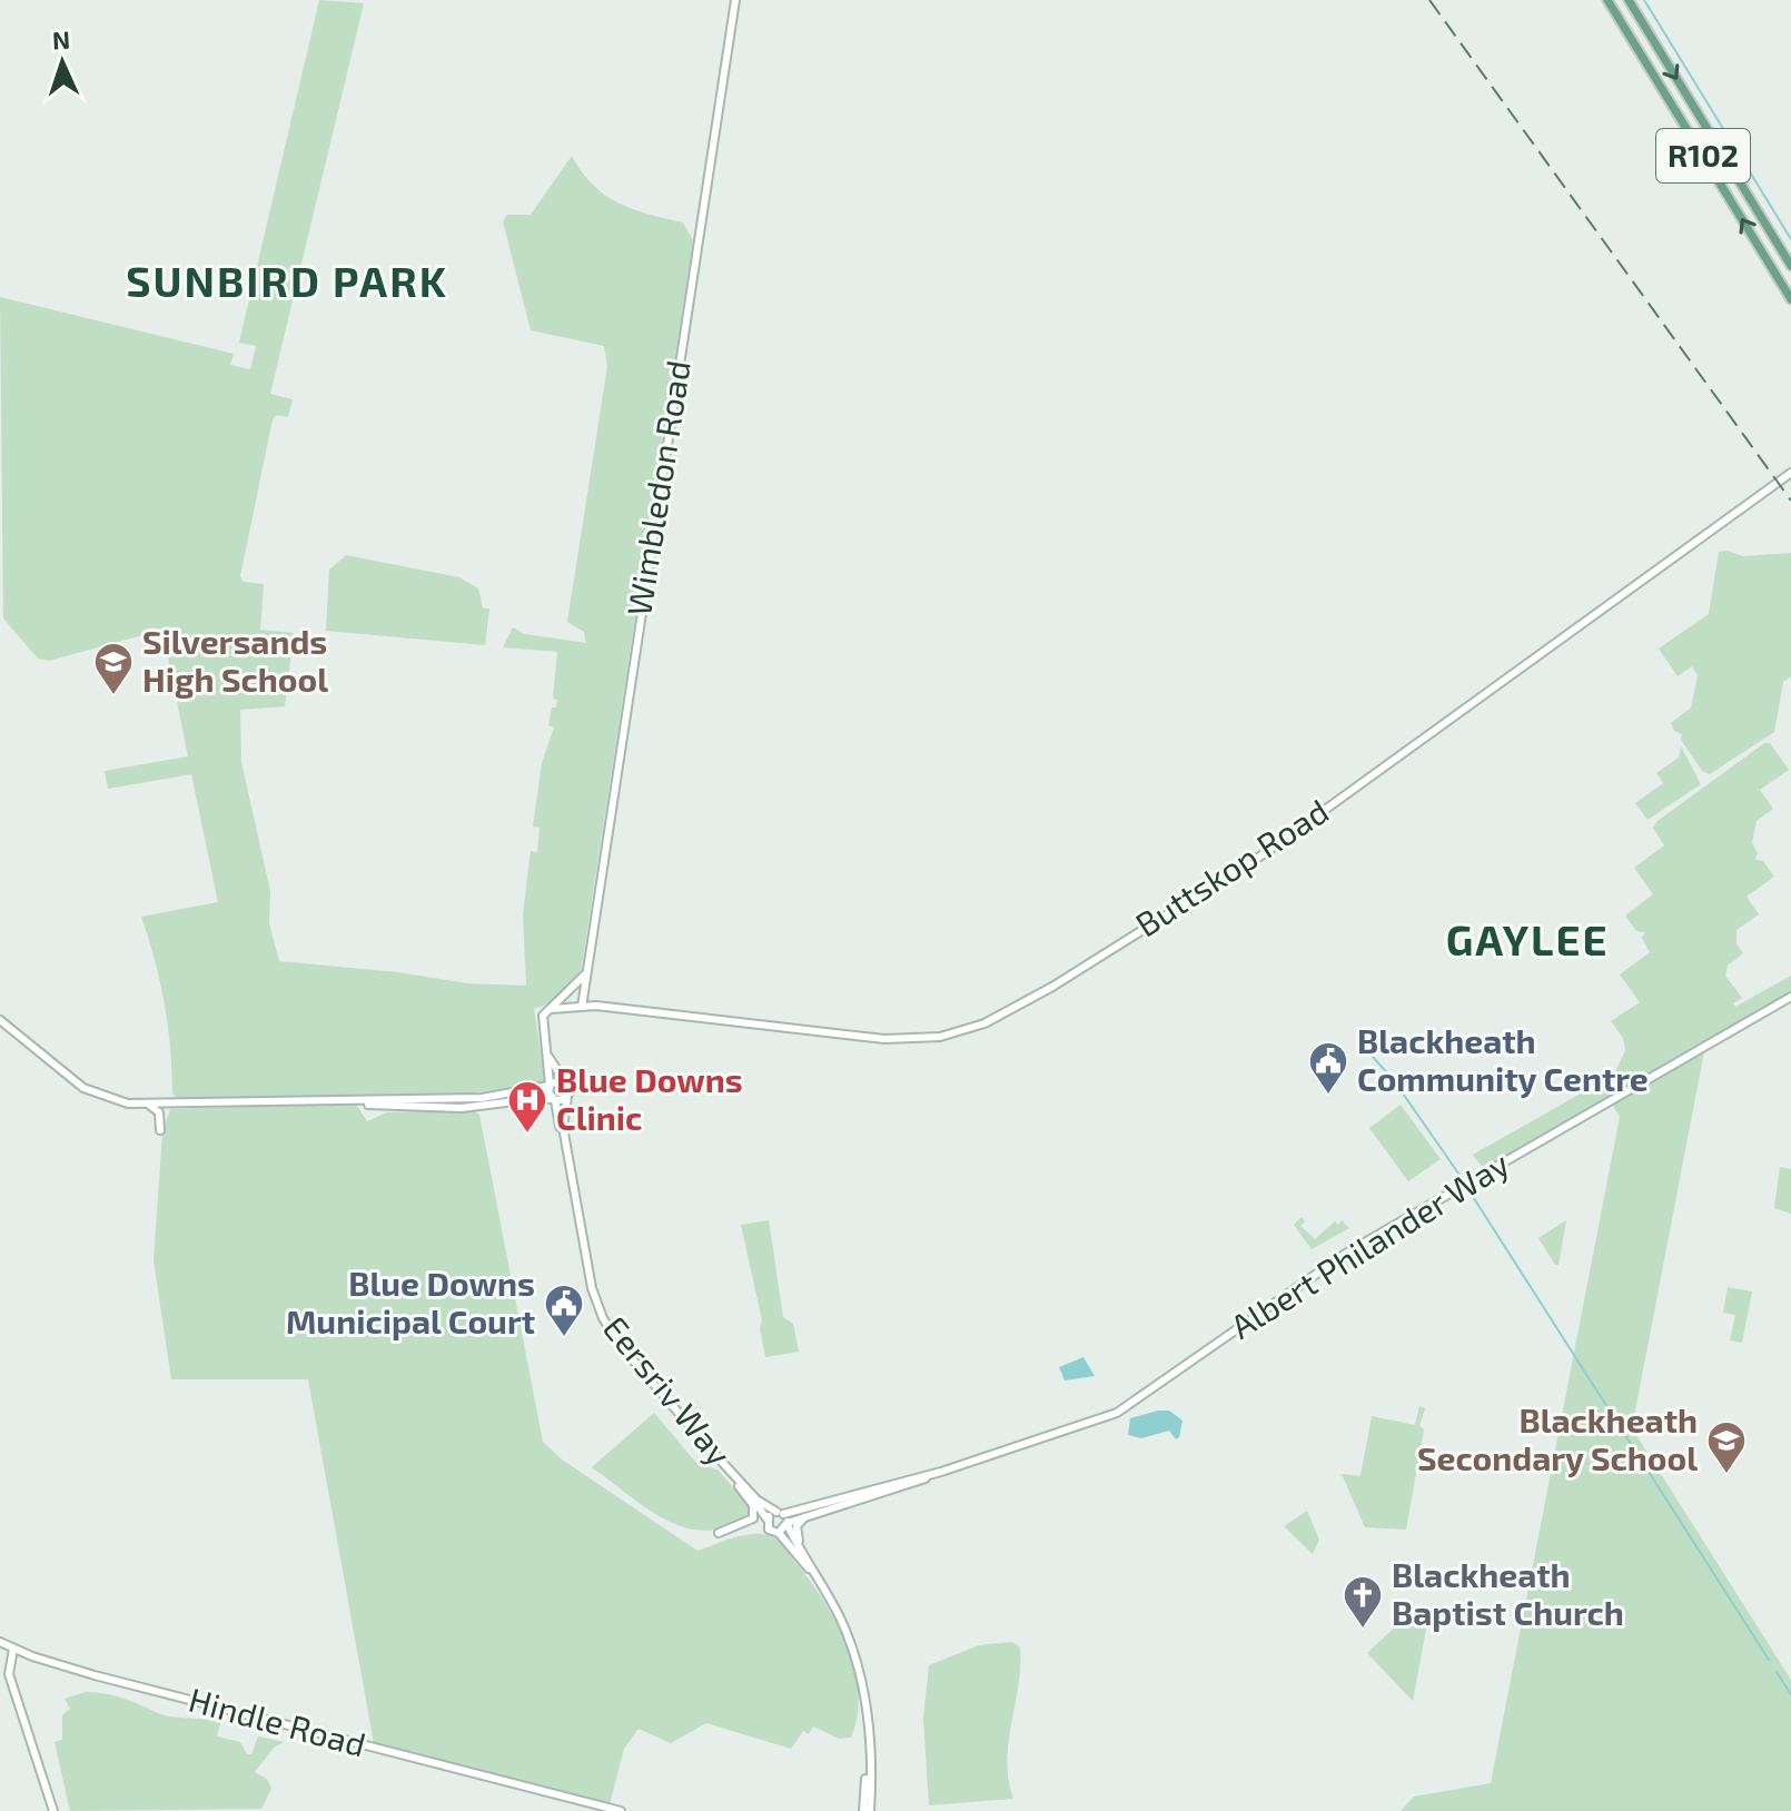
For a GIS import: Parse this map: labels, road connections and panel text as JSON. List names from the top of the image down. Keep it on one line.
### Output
{"streets":{"main road":["R102"],"street":["Wimbledon Road","Buttskop Road","Albert Philander Way","Eersriv Way","Hindle Road"]},"crossings":[["Wimbledon Road","Buttskop Road"],["Albert Philander Way","Eersriv Way"]],"districts":["SUNBIRD PARK","GAYLEE"],"places":{"school or university":["Silversands High School","Blackheath Secondary School"],"public building":["Blackheath Community Centre","Blue Downs Municipal Court"],"hospital":["Blue Downs Clinic"],"church":["Blackheath Baptist Church"]},"north":"top"}
